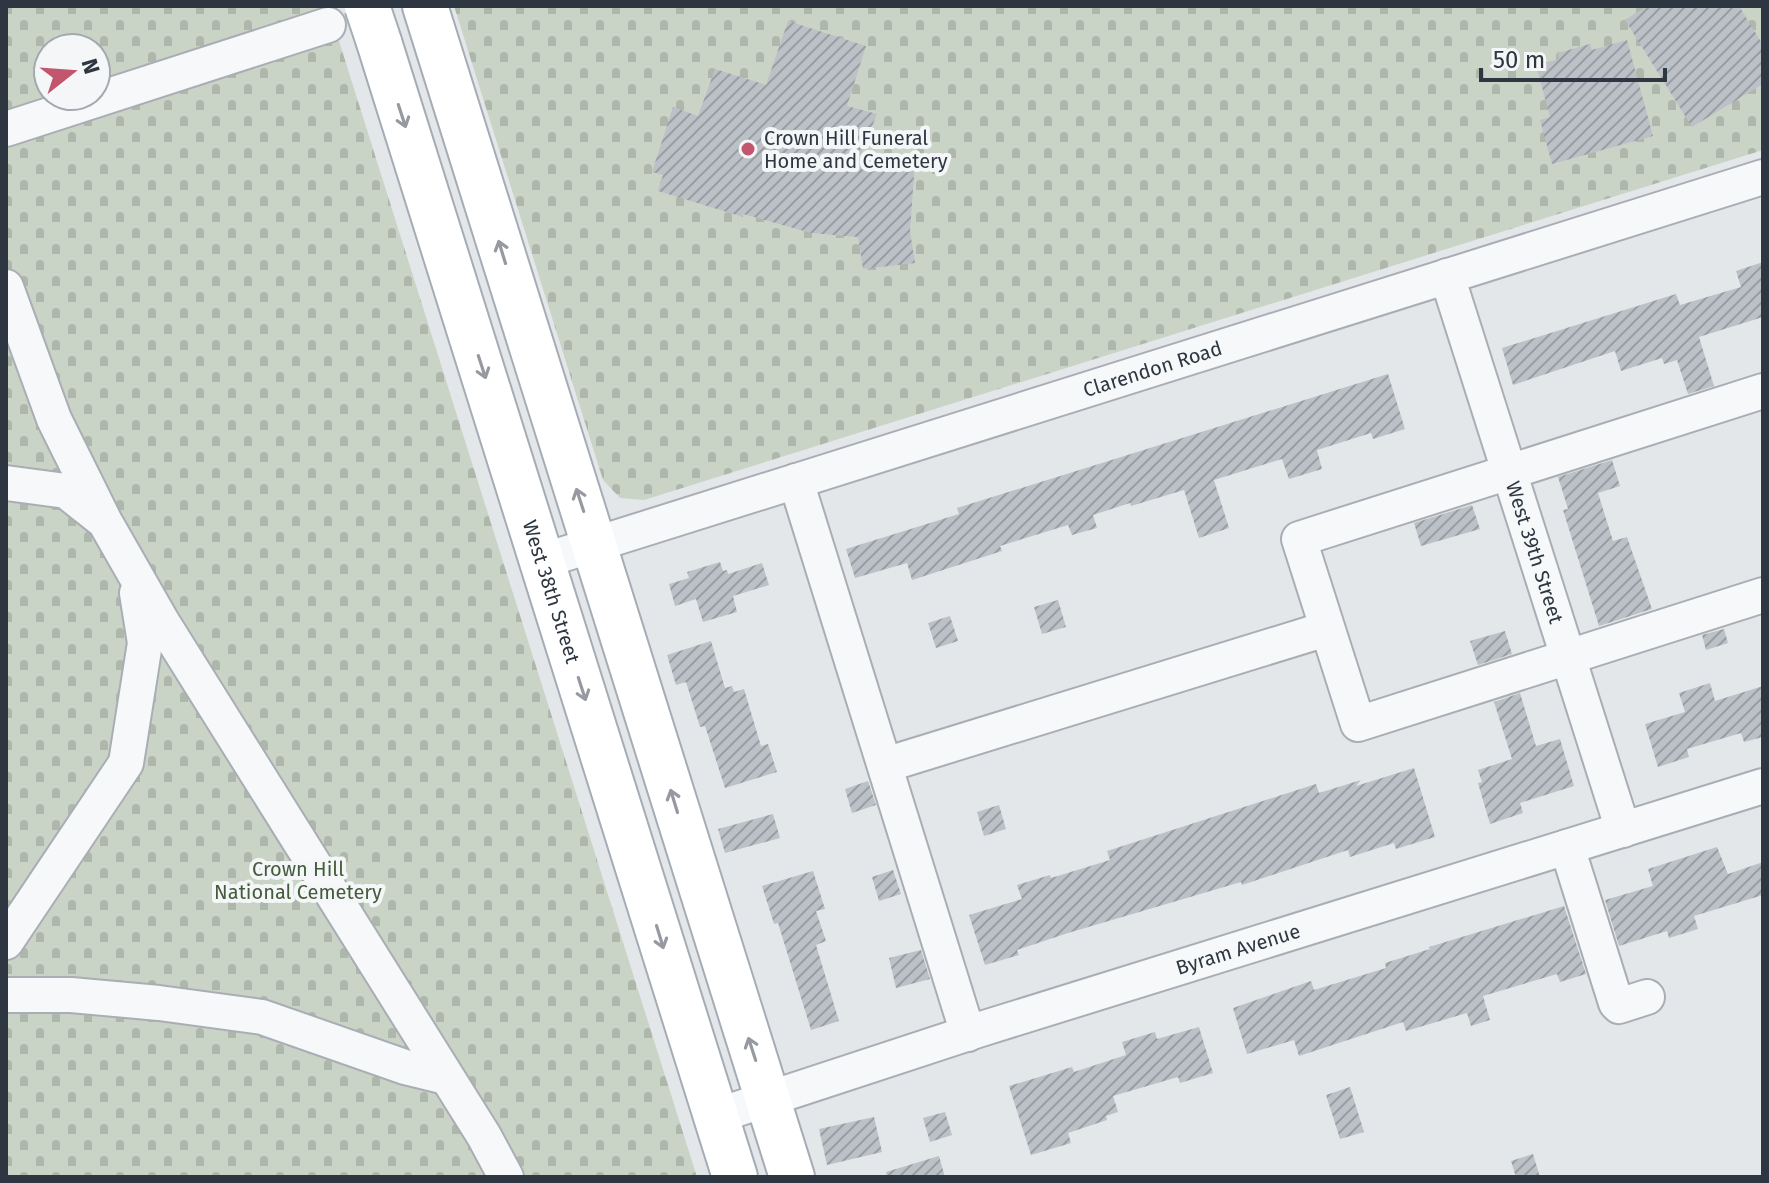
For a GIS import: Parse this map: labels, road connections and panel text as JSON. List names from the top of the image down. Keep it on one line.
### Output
{"streets":{"main road":["West 38th Street"],"street":["Clarendon Road","West 39th Street","Byram Avenue"]},"crossings":[["Clarendon Road","West 39th Street"],["Clarendon Road","West 38th Street"],["West 39th Street","Byram Avenue"],["West 38th Street","Byram Avenue"]],"parks":["Crown Hill National Cemetery"],"places":["Crown Hill Funeral Home and Cemetery"],"scale_bar":"50 m","north":"right"}
